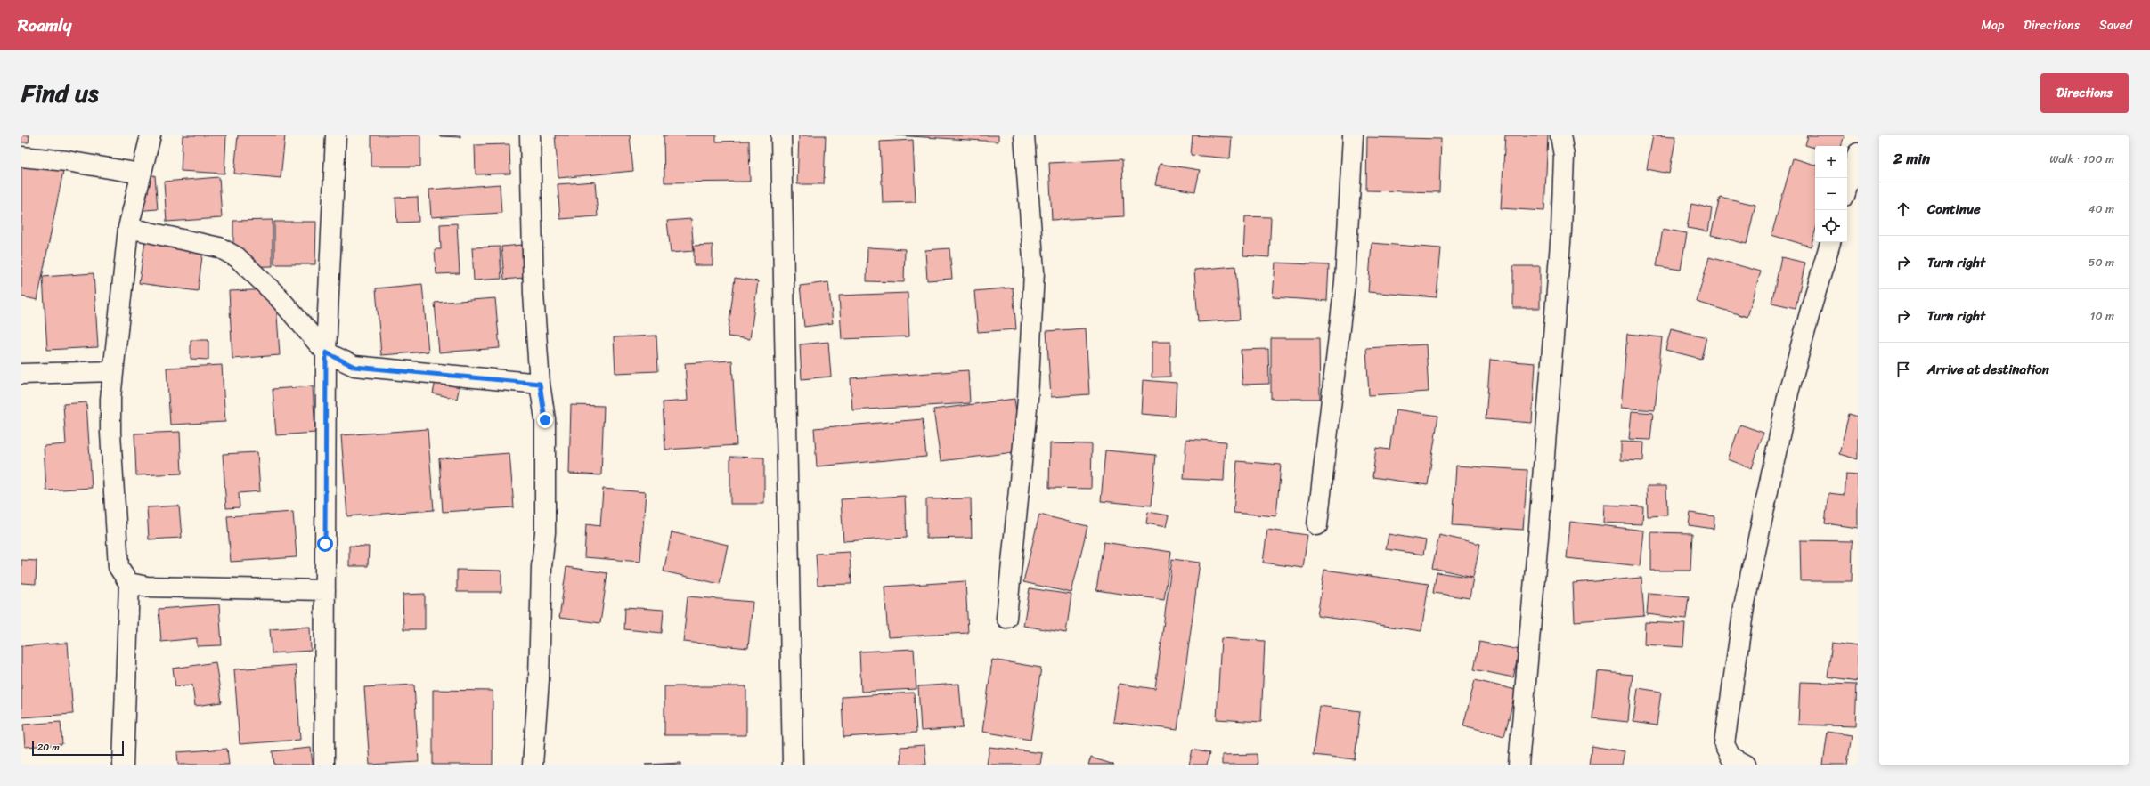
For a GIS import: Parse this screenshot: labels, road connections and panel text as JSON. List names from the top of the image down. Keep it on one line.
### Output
{"scale_bar":"20 m","page":{"header":"Roamly","nav":["Map","Directions","Saved"],"title":"Find us","buttons":"Directions","heading":["2 min","Walk · 100 m"],"map_buttons":["+","−"],"list":[["Continue","40 m"],["Turn right","50 m"],["Turn right","10 m"],"Arrive at destination"],"scale":"20 m"}}
